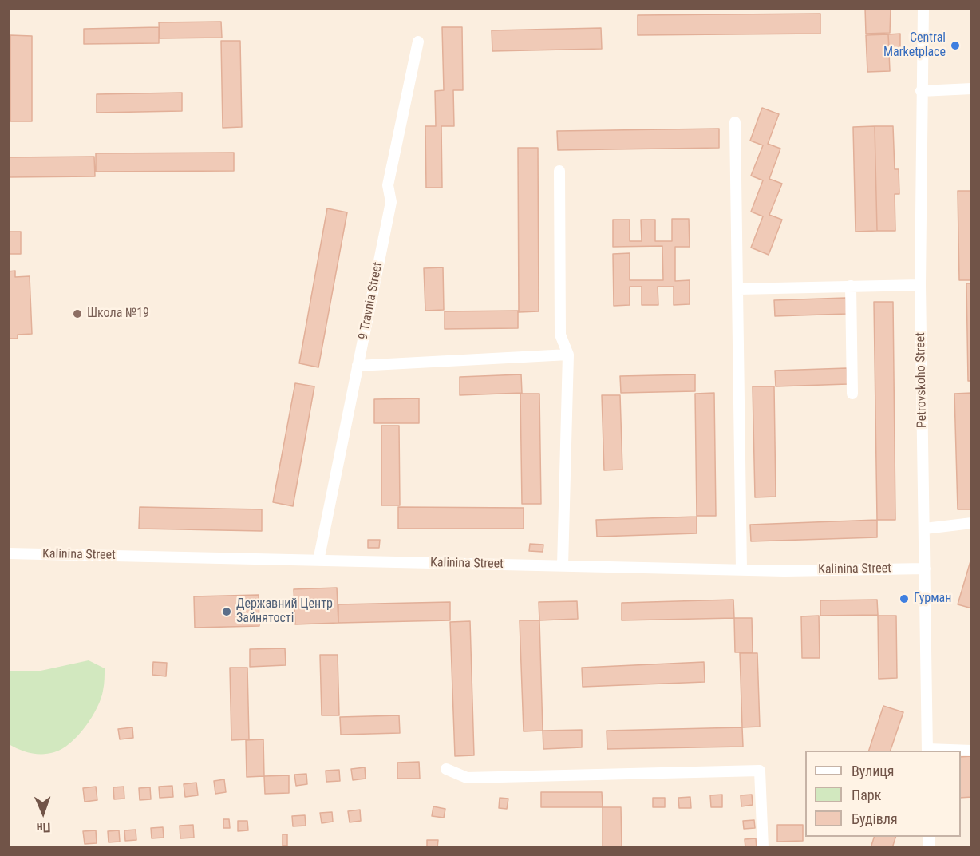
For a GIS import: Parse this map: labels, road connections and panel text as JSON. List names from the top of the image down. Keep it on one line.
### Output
{"streets":{"street":["9 Travnia Street","Petrovskoho Street","Kalinina Street"]},"crossings":[["9 Travnia Street","Kalinina Street"],["Petrovskoho Street","Kalinina Street"]],"places":["Central Marketplace","Школа №19","Гурман","Державний Центр Зайнятості"],"legend":["Вулиця","Парк","Будівля"],"north":"bottom"}
